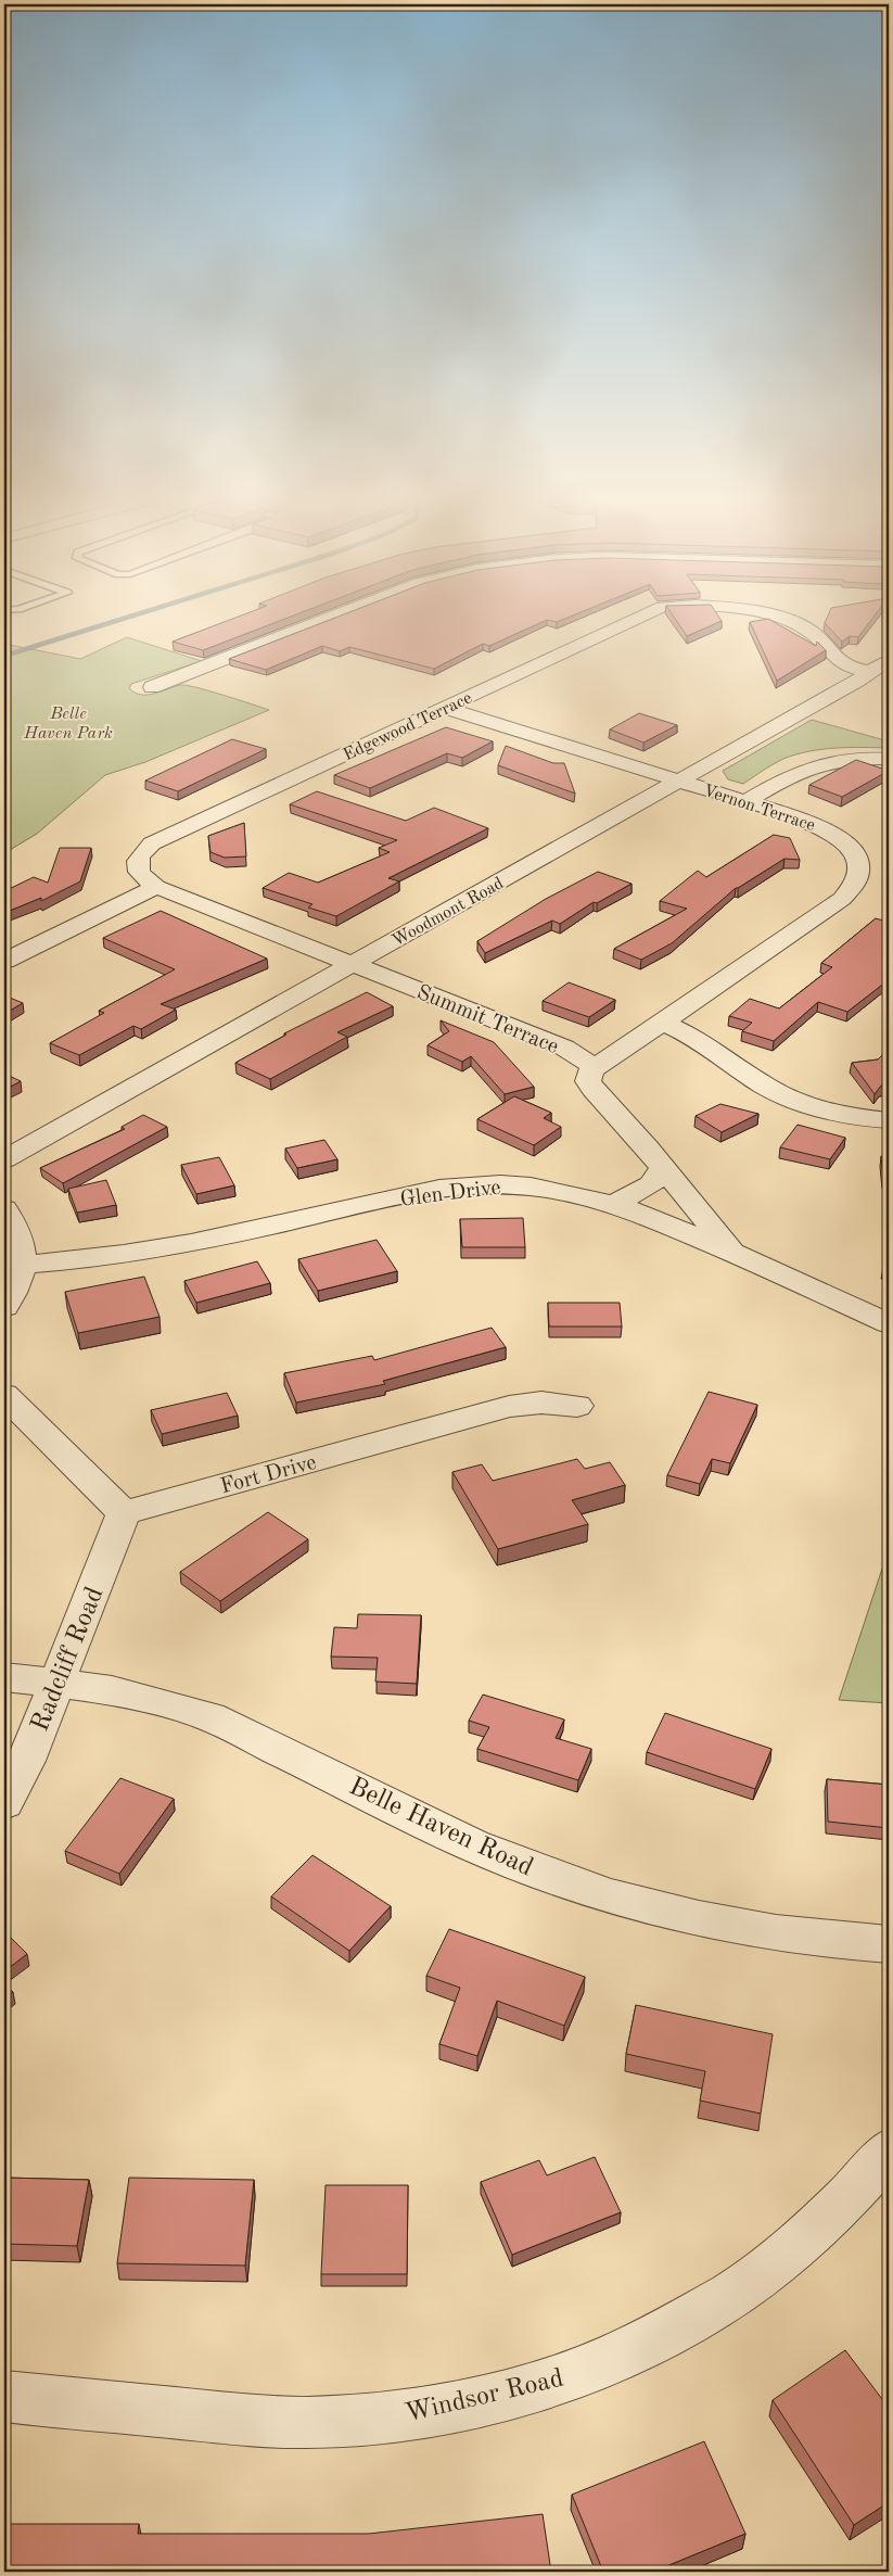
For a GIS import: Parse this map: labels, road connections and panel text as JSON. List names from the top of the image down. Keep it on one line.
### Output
{"streets":{"street":["Edgewood Terrace","Vernon Terrace","Woodmont Road","Summit Terrace","Glen Drive","Fort Drive","Radcliff Road","Belle Haven Road","Windsor Road"]},"crossings":[["Edgewood Terrace","Vernon Terrace"],["Edgewood Terrace","Woodmont Road"],["Edgewood Terrace","Summit Terrace"],["Vernon Terrace","Woodmont Road"],["Vernon Terrace","Summit Terrace"],["Woodmont Road","Summit Terrace"],["Fort Drive","Radcliff Road"],["Radcliff Road","Belle Haven Road"]],"parks":["Belle Haven Park"]}
